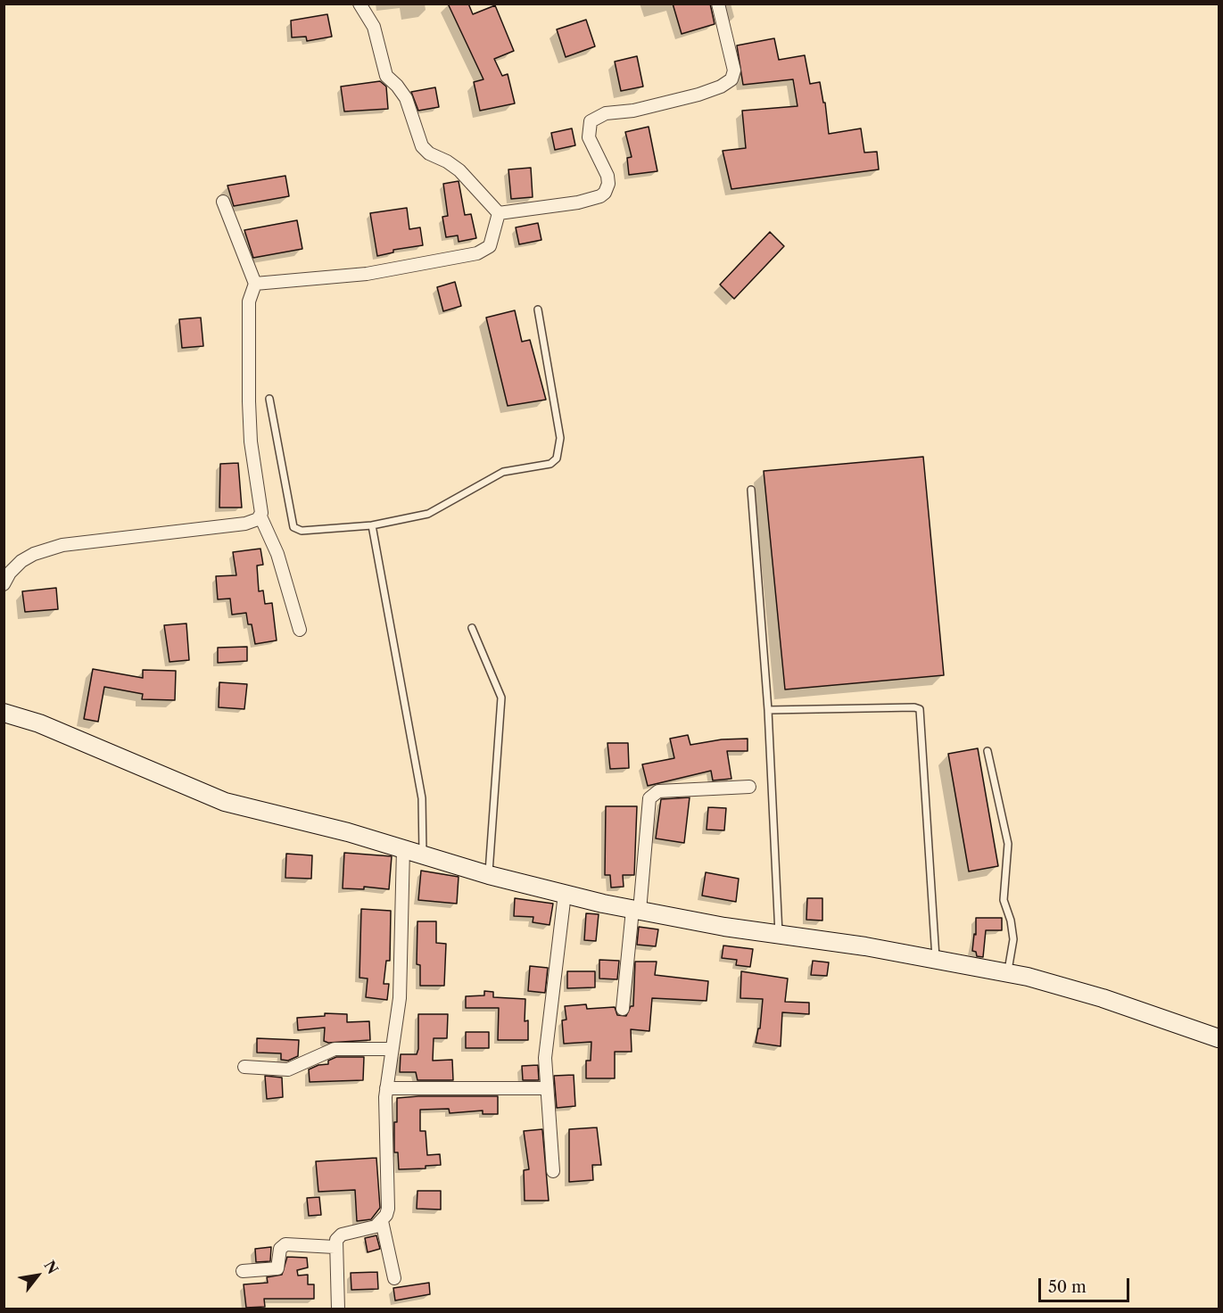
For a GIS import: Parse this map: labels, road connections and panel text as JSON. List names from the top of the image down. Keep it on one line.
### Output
{"scale_bar":"50 m","north":"top right"}
